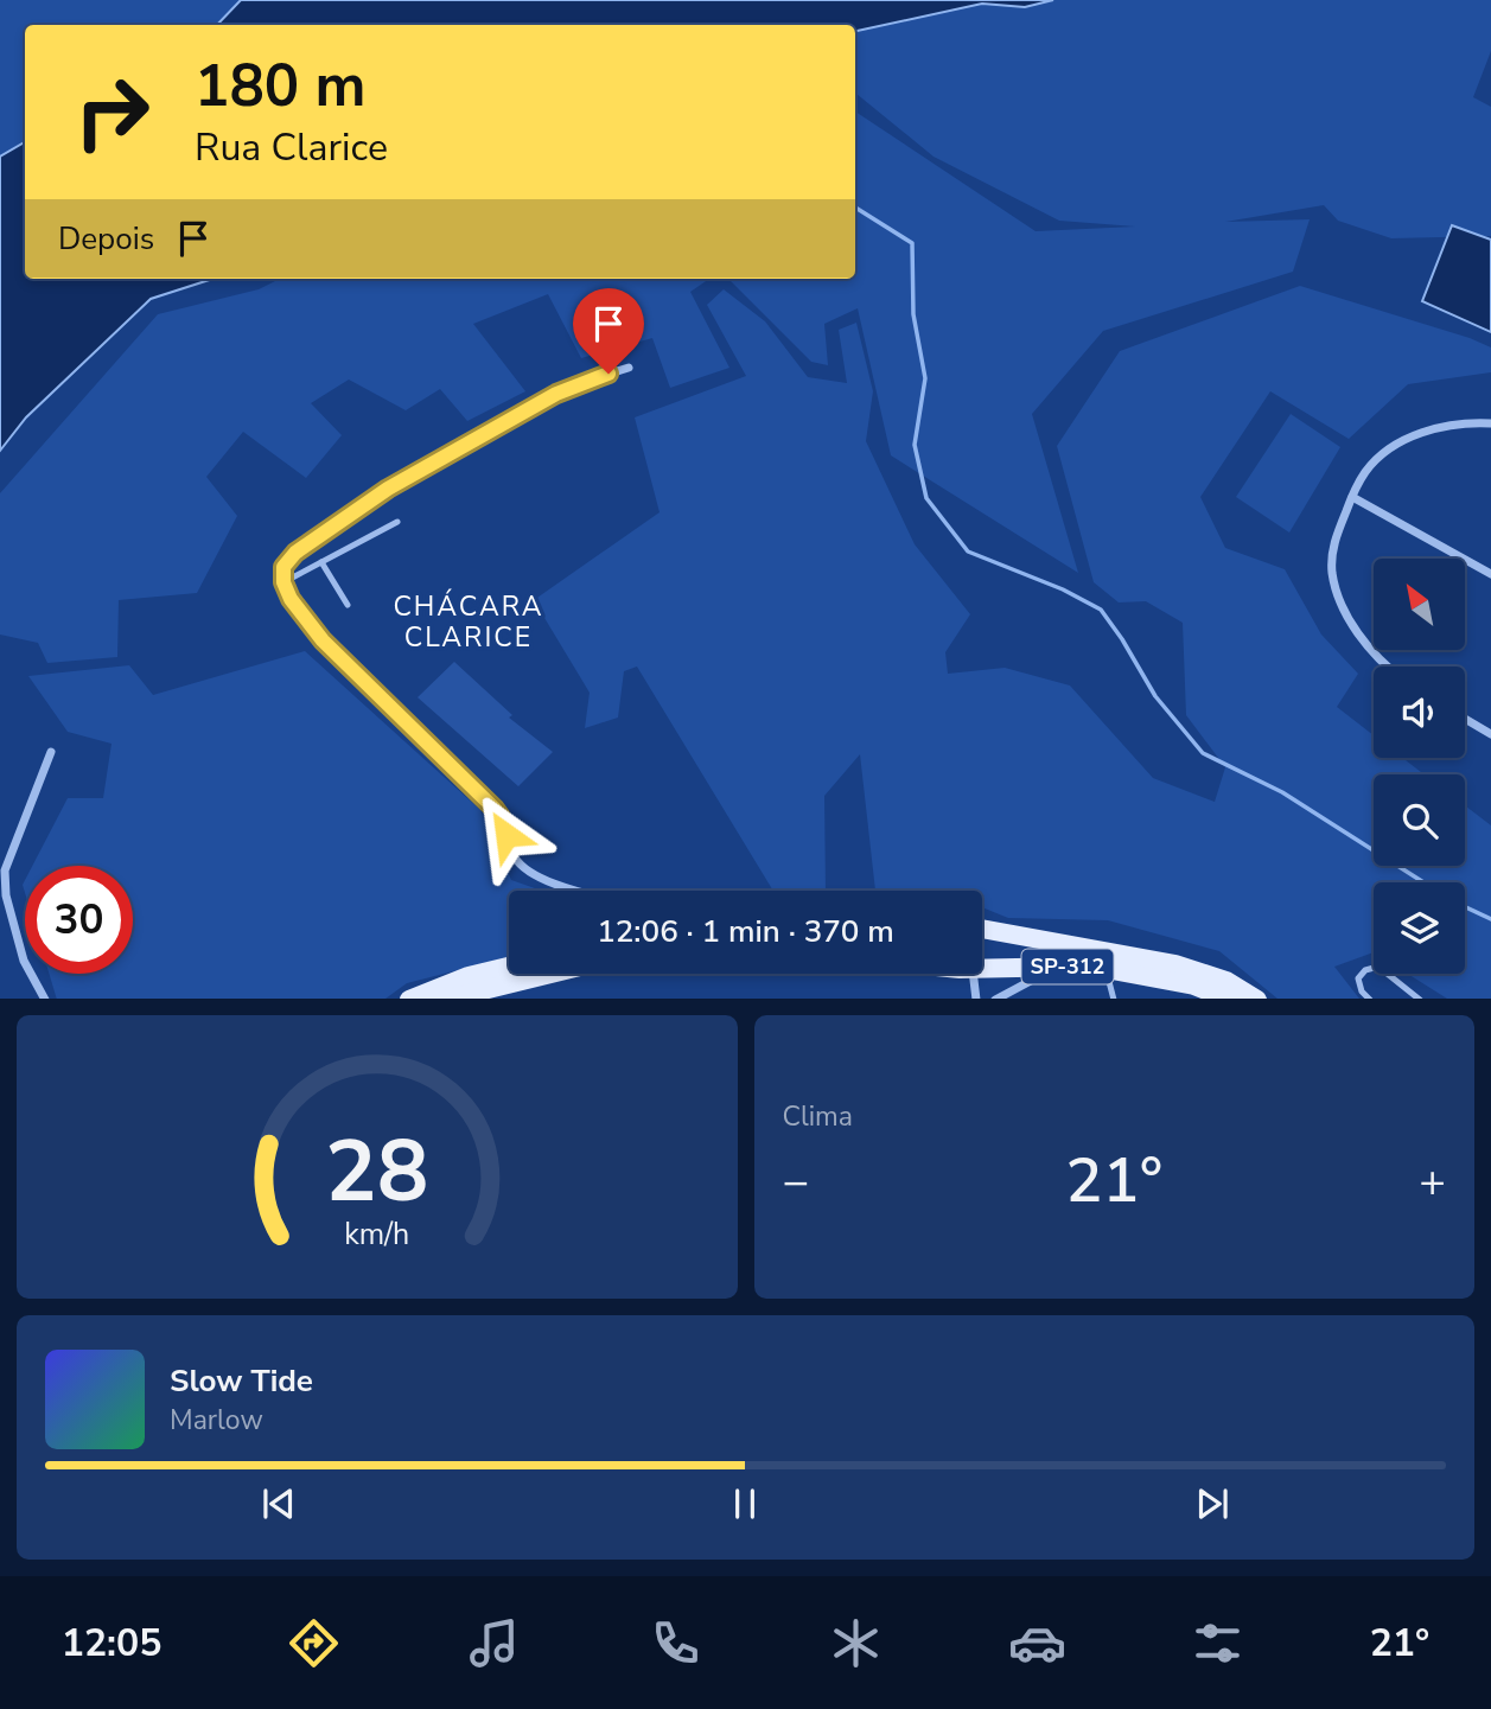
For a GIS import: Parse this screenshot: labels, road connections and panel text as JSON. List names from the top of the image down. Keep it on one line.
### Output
{"streets":{"main road":["SP-312"]},"districts":["CHÁCARA CLARICE"],"north":"top left","page":{"turn":["180 m","Rua Clarice"],"then":"Depois","limit":"30","trip":"12:06 · 1 min · 370 m","tile":"Clima","heat":["−","21°","+"],"song":["Slow Tide","Marlow"],"tabs":["12:05","21°"],"gauge":["28","km/h"]}}
